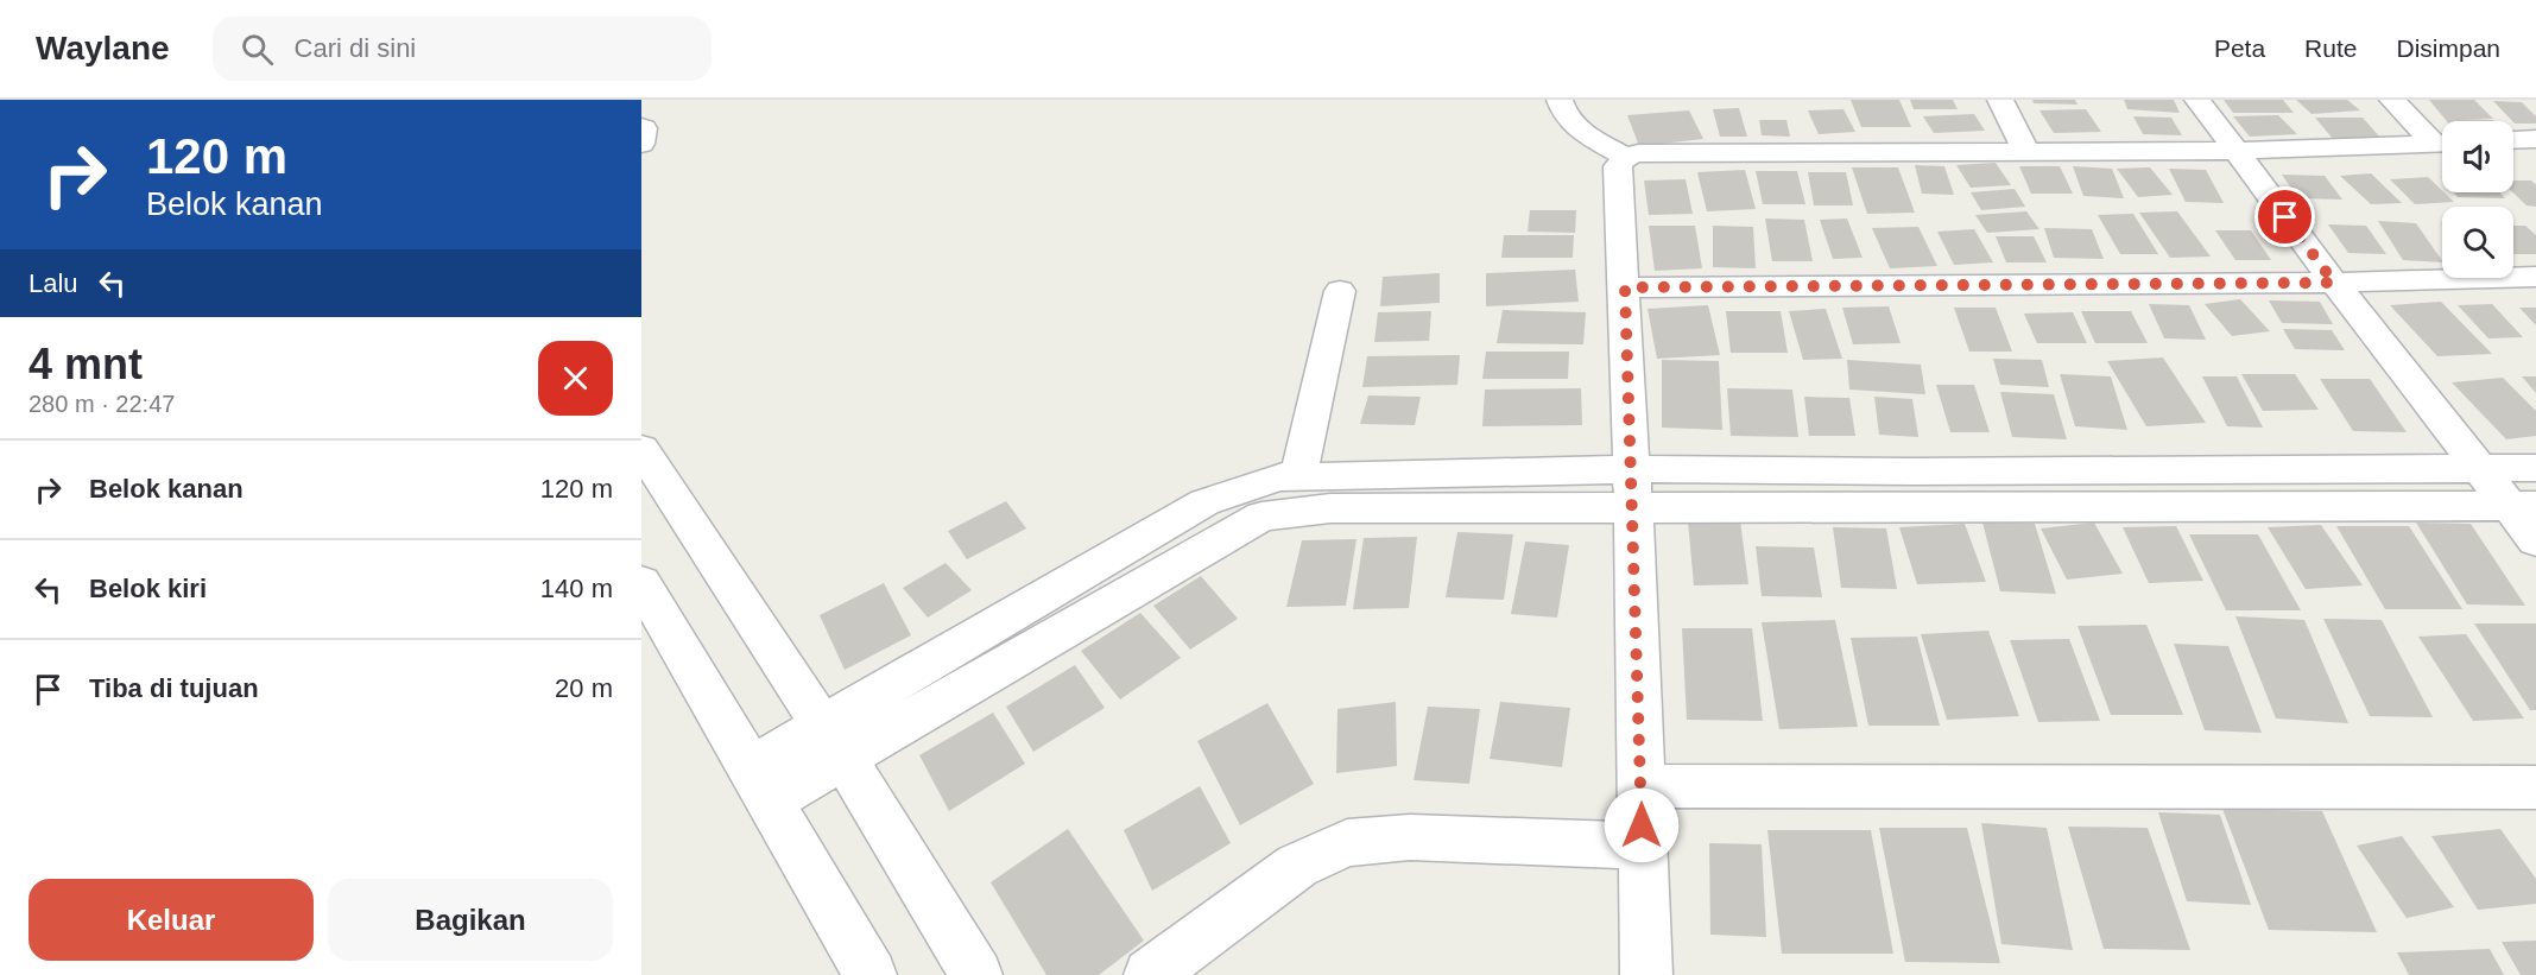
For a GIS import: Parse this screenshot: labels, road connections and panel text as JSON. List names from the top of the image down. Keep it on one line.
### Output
{"page":{"header":"Waylane","search":"Cari di sini","nav":["Peta","Rute","Disimpan"],"turn":["120 m","Belok kanan"],"then":"Lalu","heading":["4 mnt","280 m · 22:47"],"list":[{"name":"Belok kanan","value":"120 m"},{"name":"Belok kiri","value":"140 m"},{"name":"Tiba di tujuan","value":"20 m"}],"buttons":["Keluar","Bagikan"]}}
